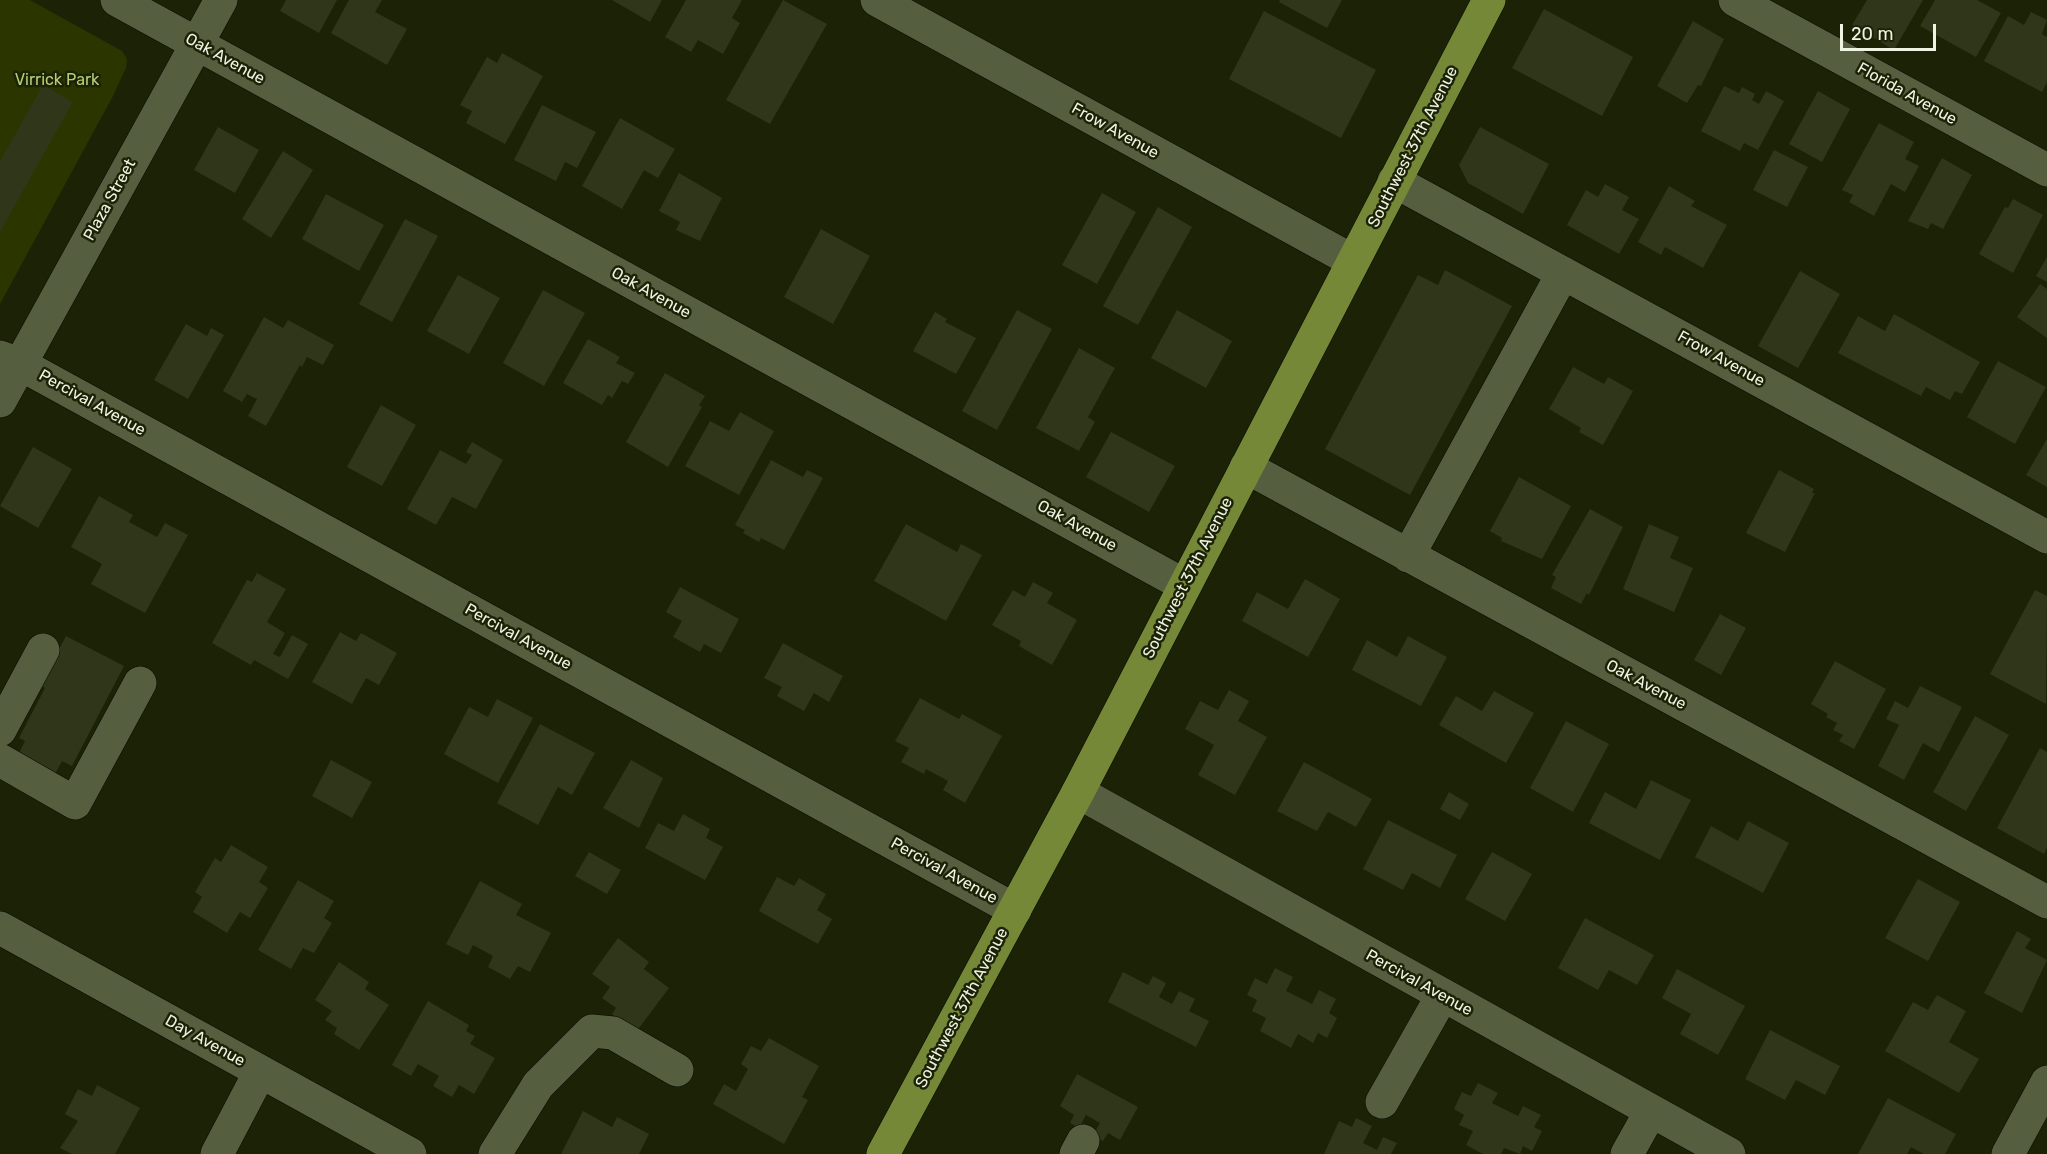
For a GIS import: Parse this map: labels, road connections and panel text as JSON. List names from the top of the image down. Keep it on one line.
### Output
{"streets":{"main road":["Southwest 37th Avenue"],"street":["Oak Avenue","Florida Avenue","Frow Avenue","Plaza Street","Percival Avenue","Day Avenue"]},"crossings":[["Oak Avenue","Southwest 37th Avenue"],["Oak Avenue","Plaza Street"],["Frow Avenue","Southwest 37th Avenue"],["Southwest 37th Avenue","Percival Avenue"],["Plaza Street","Percival Avenue"]],"parks":["Virrick Park"],"scale_bar":"20 m"}
